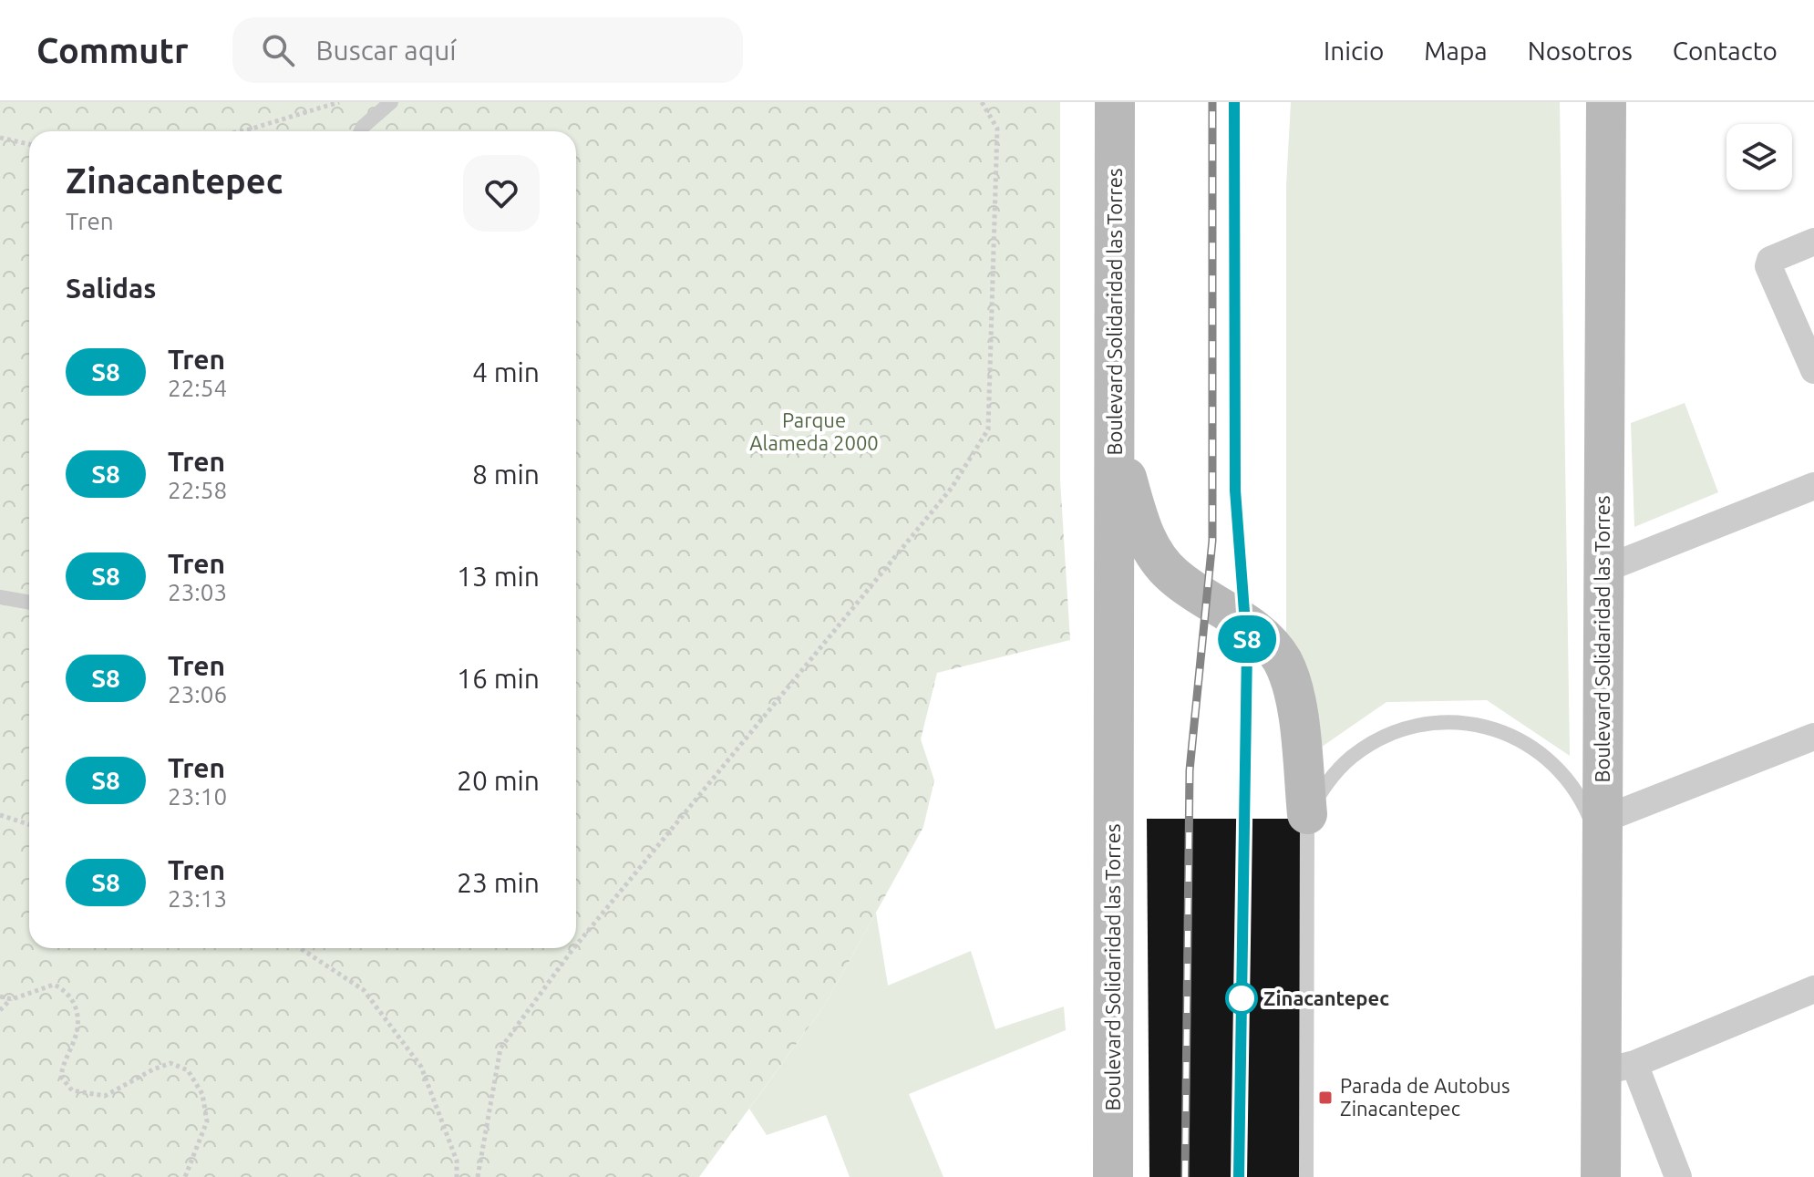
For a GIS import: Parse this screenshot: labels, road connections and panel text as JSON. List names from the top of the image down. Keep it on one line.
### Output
{"streets":{"main road":["Boulevard Solidaridad las Torres"]},"parks":["Parque Alameda 2000"],"places":{"other":["Zinacantepec"],"transit":["Parada de Autobus Zinacantepec"]},"page":{"header":"Commutr","search":"Buscar aquí","nav":["Inicio","Mapa","Nosotros","Contacto"],"on_map":"S8","heading":[["Zinacantepec","Tren"],"Salidas"],"list":[{"mark":"S8","name":"Tren","note":"22:54","value":"4 min"},{"mark":"S8","name":"Tren","note":"22:58","value":"8 min"},{"mark":"S8","name":"Tren","note":"23:03","value":"13 min"},{"mark":"S8","name":"Tren","note":"23:06","value":"16 min"},{"mark":"S8","name":"Tren","note":"23:10","value":"20 min"},{"mark":"S8","name":"Tren","note":"23:13","value":"23 min"}]}}
